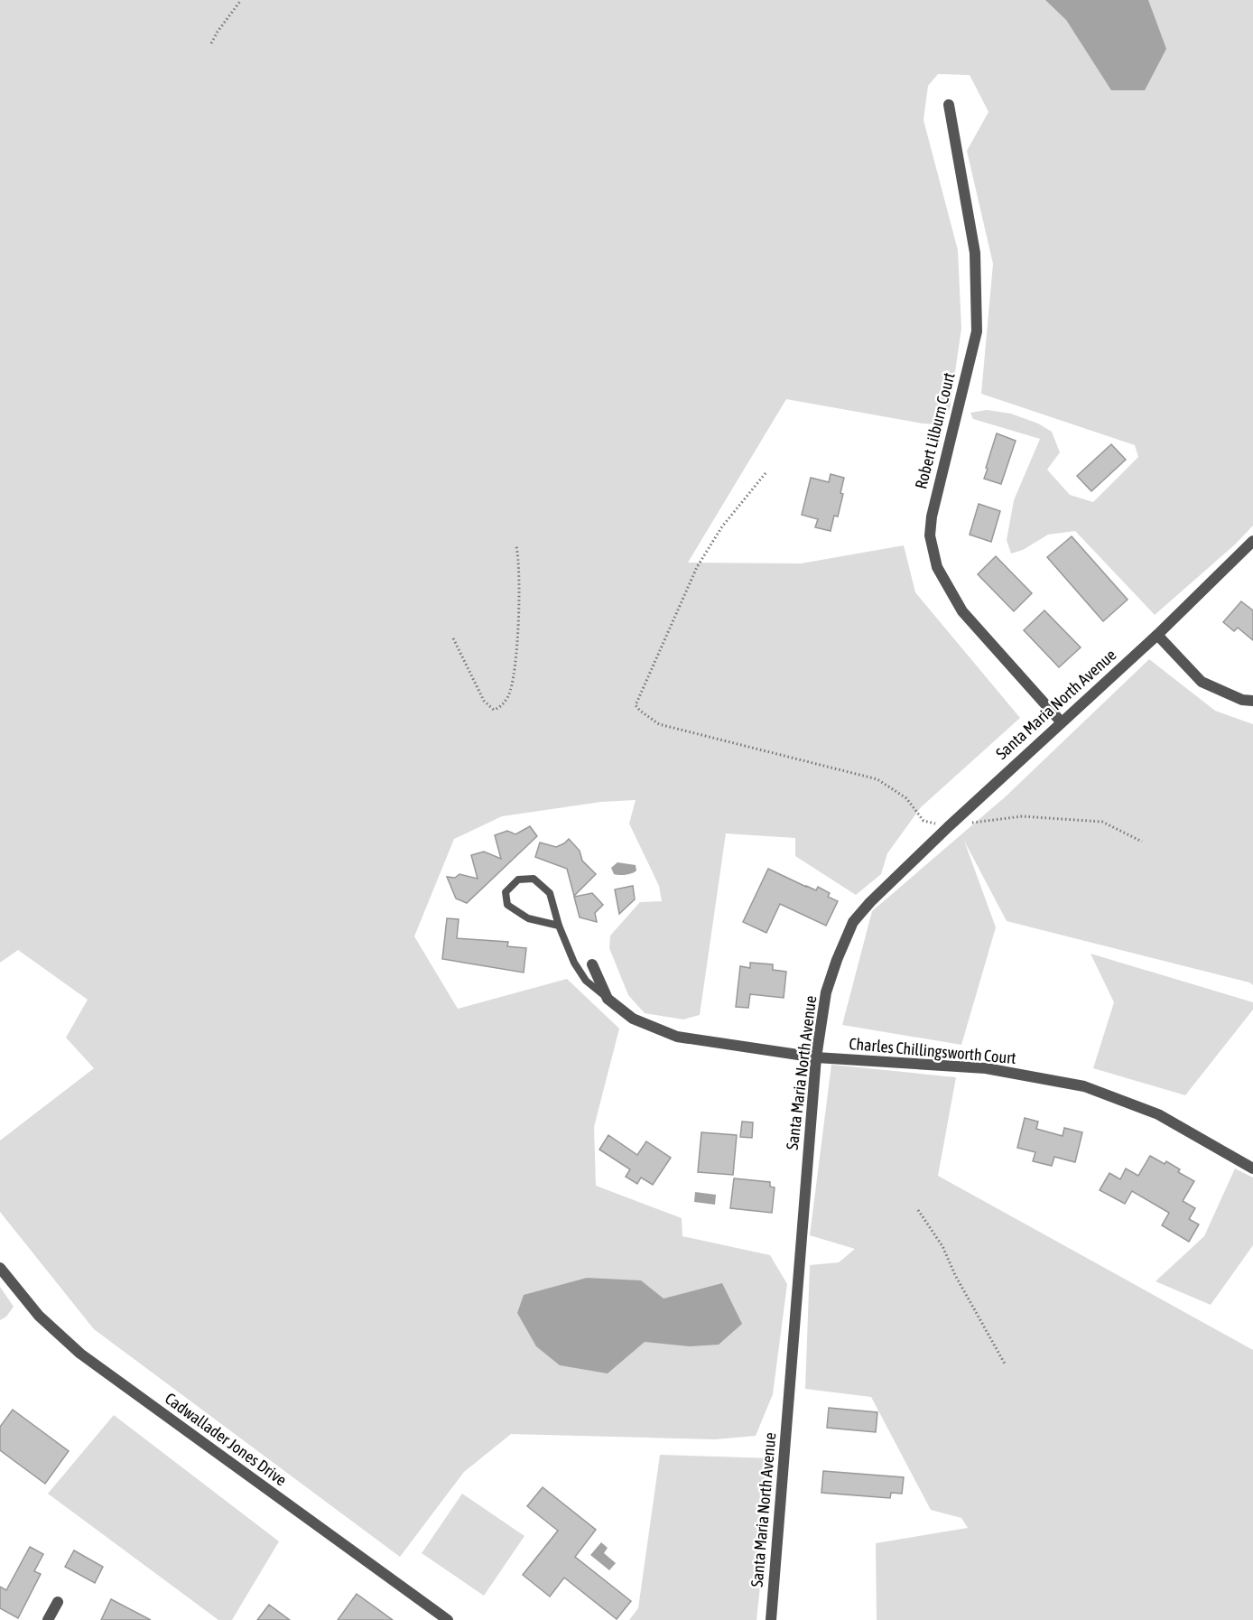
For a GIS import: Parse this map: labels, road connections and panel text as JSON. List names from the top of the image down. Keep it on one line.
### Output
{"streets":{"street":["Robert Lilburn Court","Santa Maria North Avenue","Charles Chillingsworth Court","Cadwallader Jones Drive"]},"crossings":[["Robert Lilburn Court","Santa Maria North Avenue"],["Santa Maria North Avenue","Charles Chillingsworth Court"]]}
